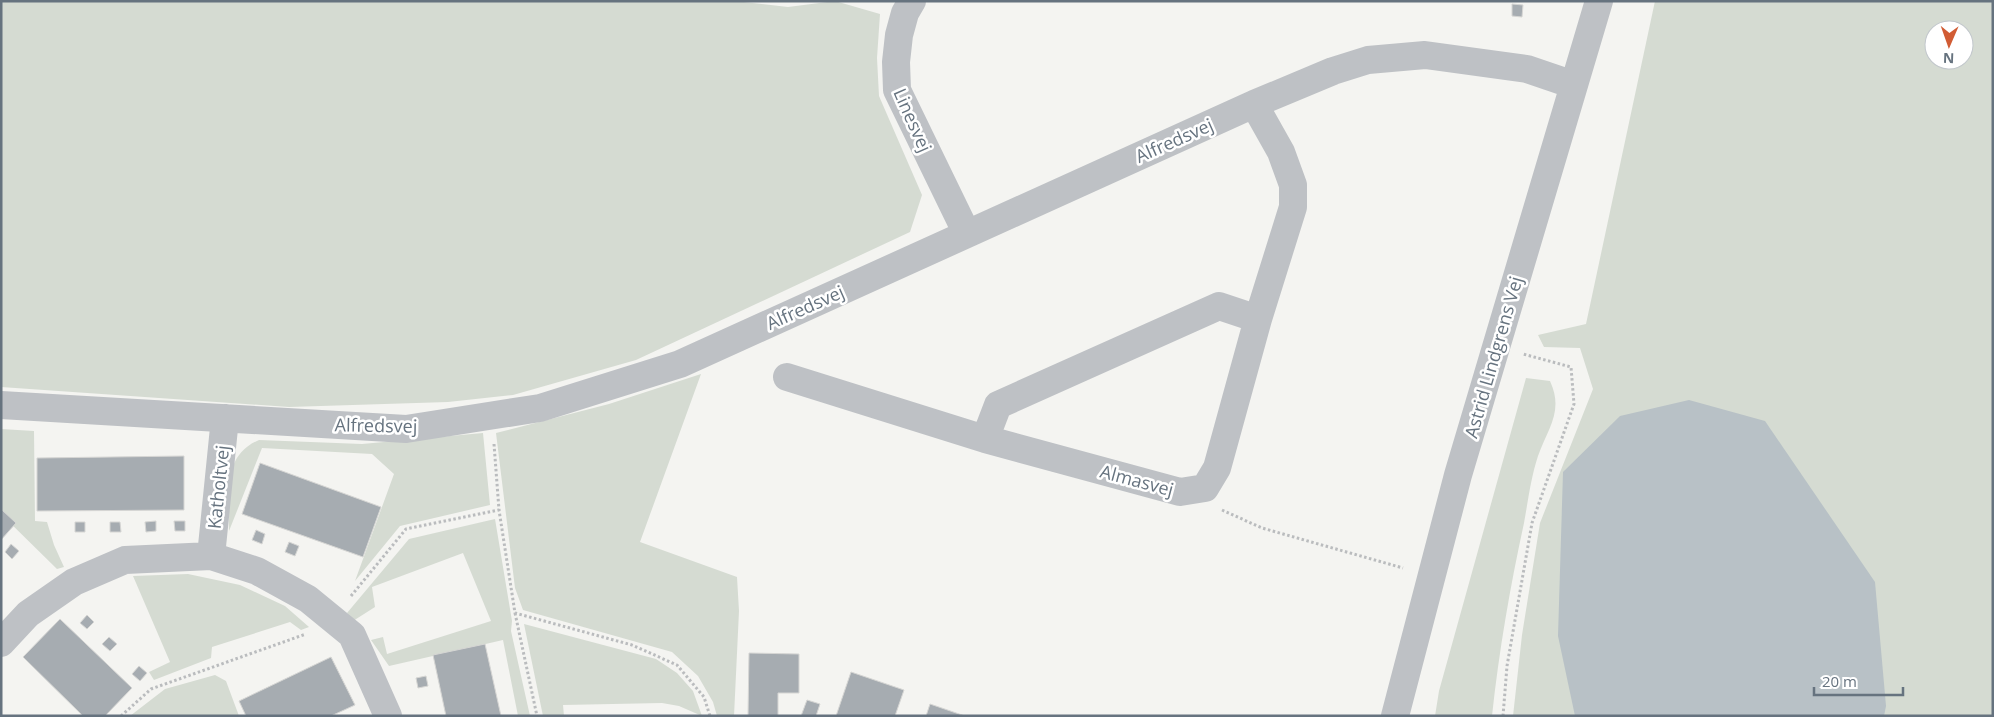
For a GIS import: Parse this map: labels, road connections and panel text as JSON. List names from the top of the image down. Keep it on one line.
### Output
{"streets":{"street":["Linesvej","Alfredsvej","Astrid Lindgrens Vej","Almasvej","Katholtvej"]},"crossings":[["Linesvej","Alfredsvej"],["Alfredsvej","Astrid Lindgrens Vej"],["Alfredsvej","Katholtvej"]],"scale_bar":"20 m","north":"bottom"}
